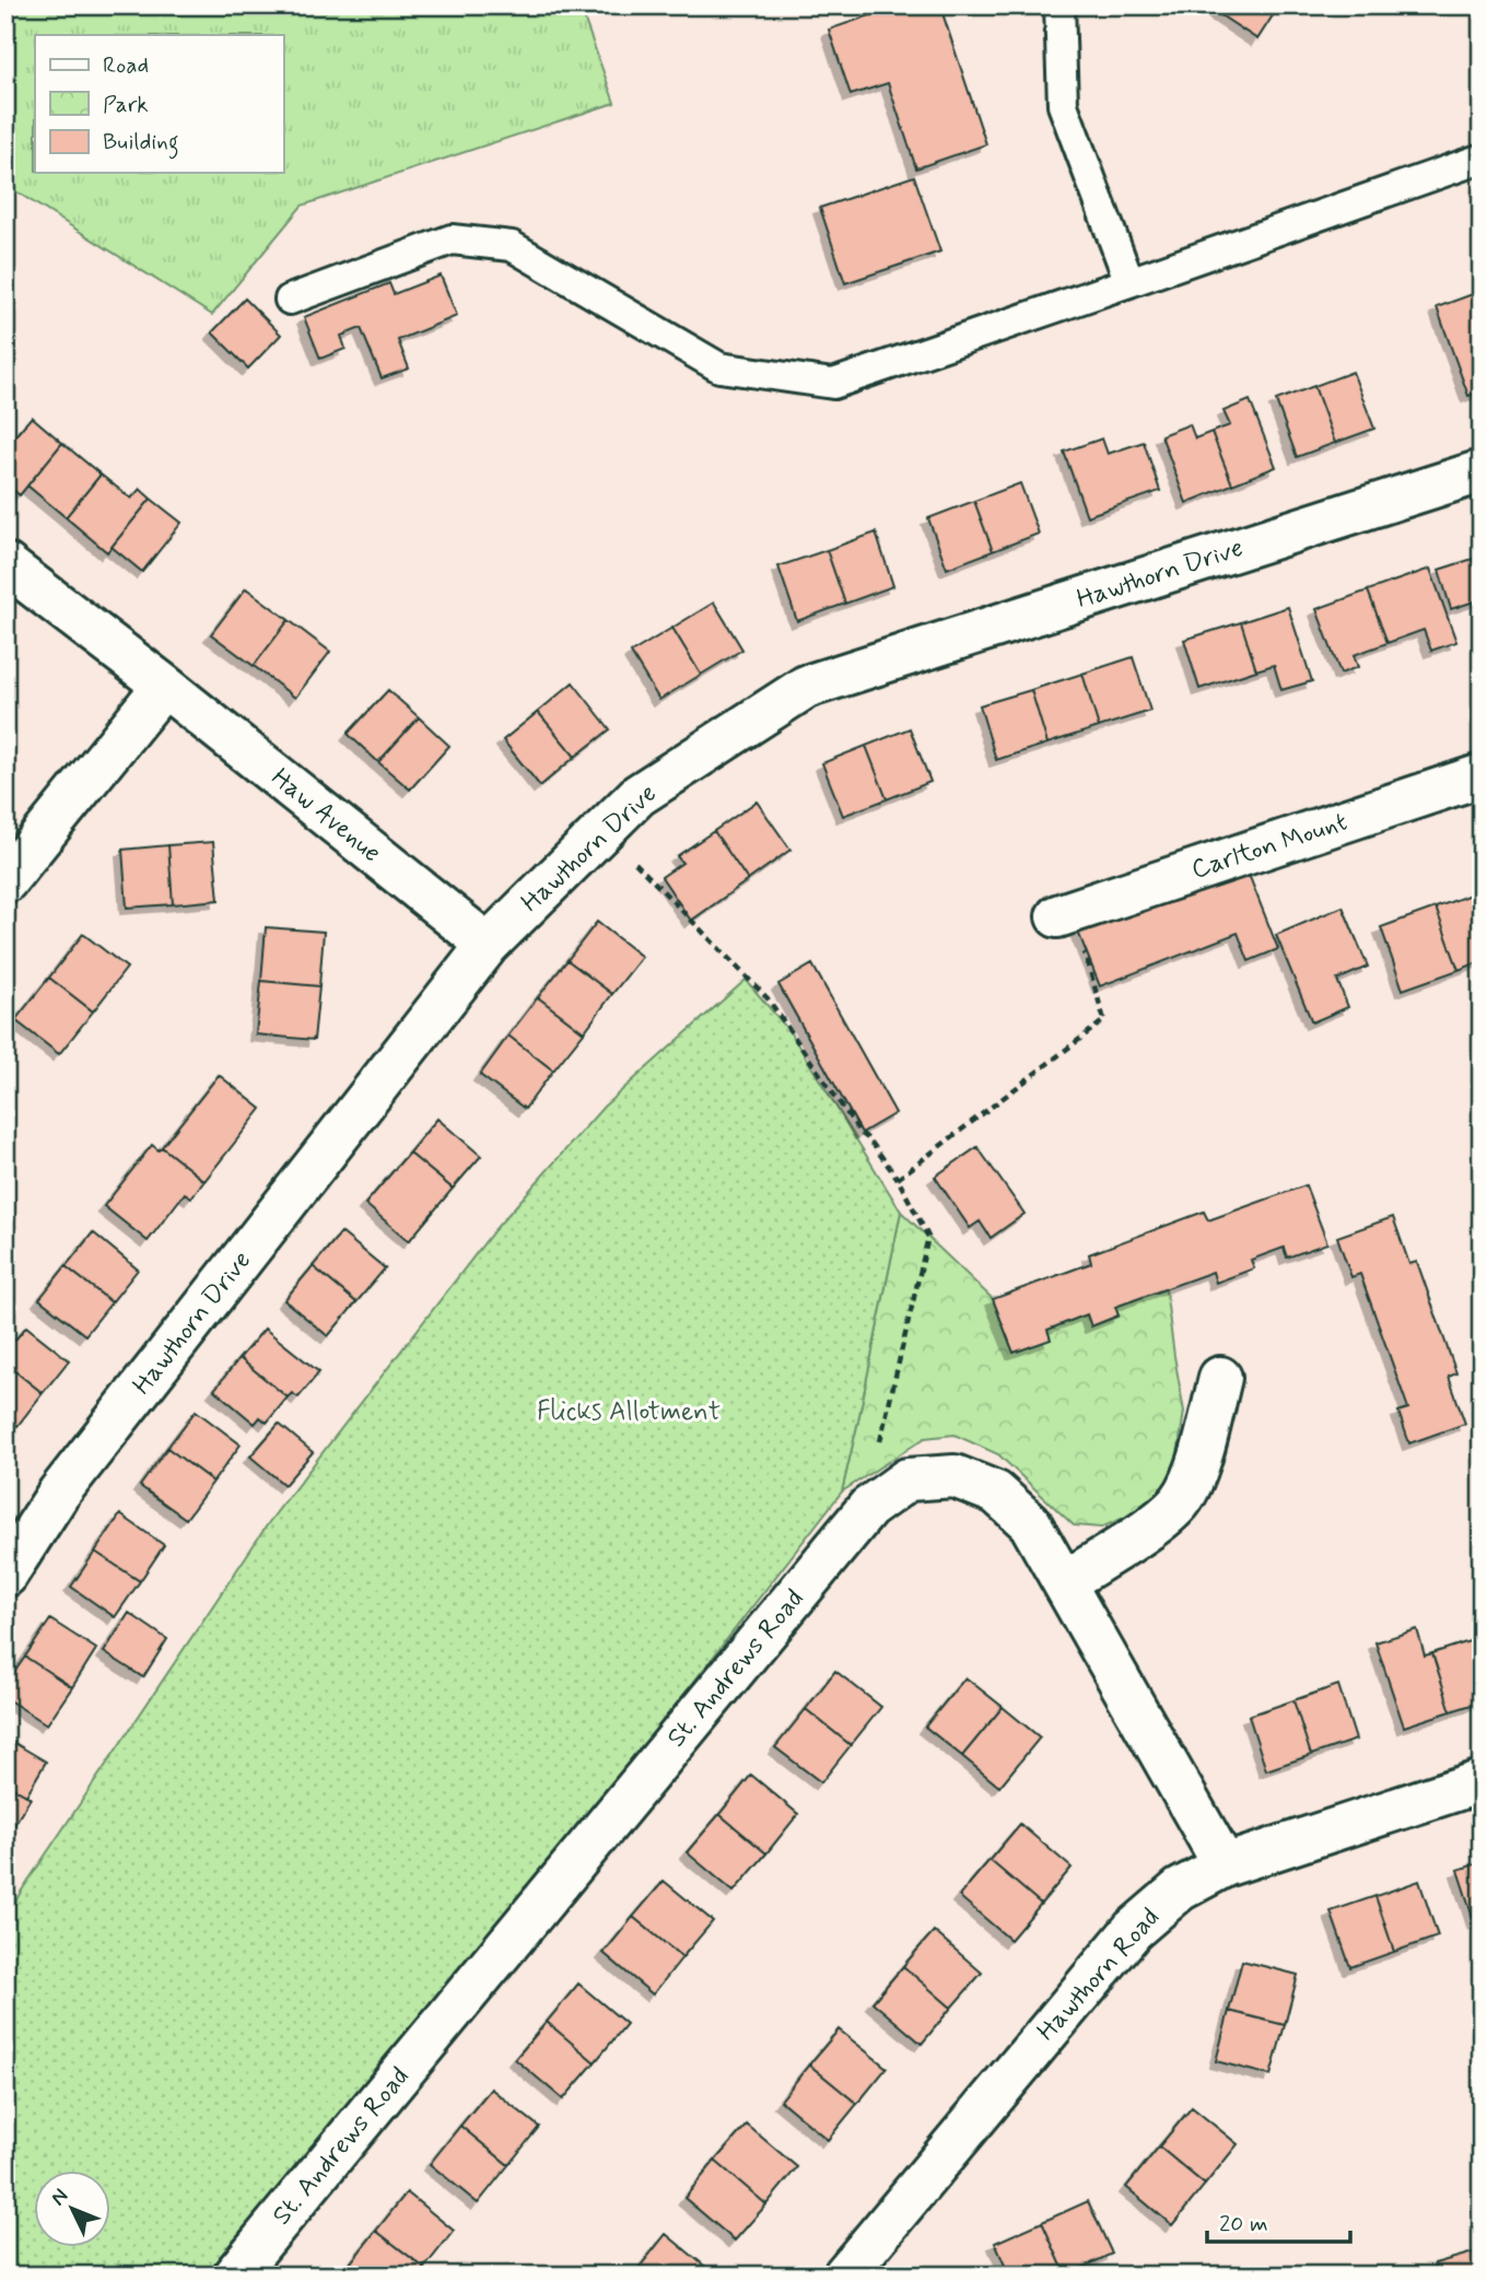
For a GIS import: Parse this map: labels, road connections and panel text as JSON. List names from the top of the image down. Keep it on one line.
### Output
{"streets":{"street":["Hawthorn Drive","Haw Avenue","Carlton Mount","St. Andrews Road","Hawthorn Road"]},"crossings":[["Hawthorn Drive","Haw Avenue"]],"parks":["Flicks Allotment"],"legend":["Road","Park","Building"],"scale_bar":"20 m","north":"top left"}
